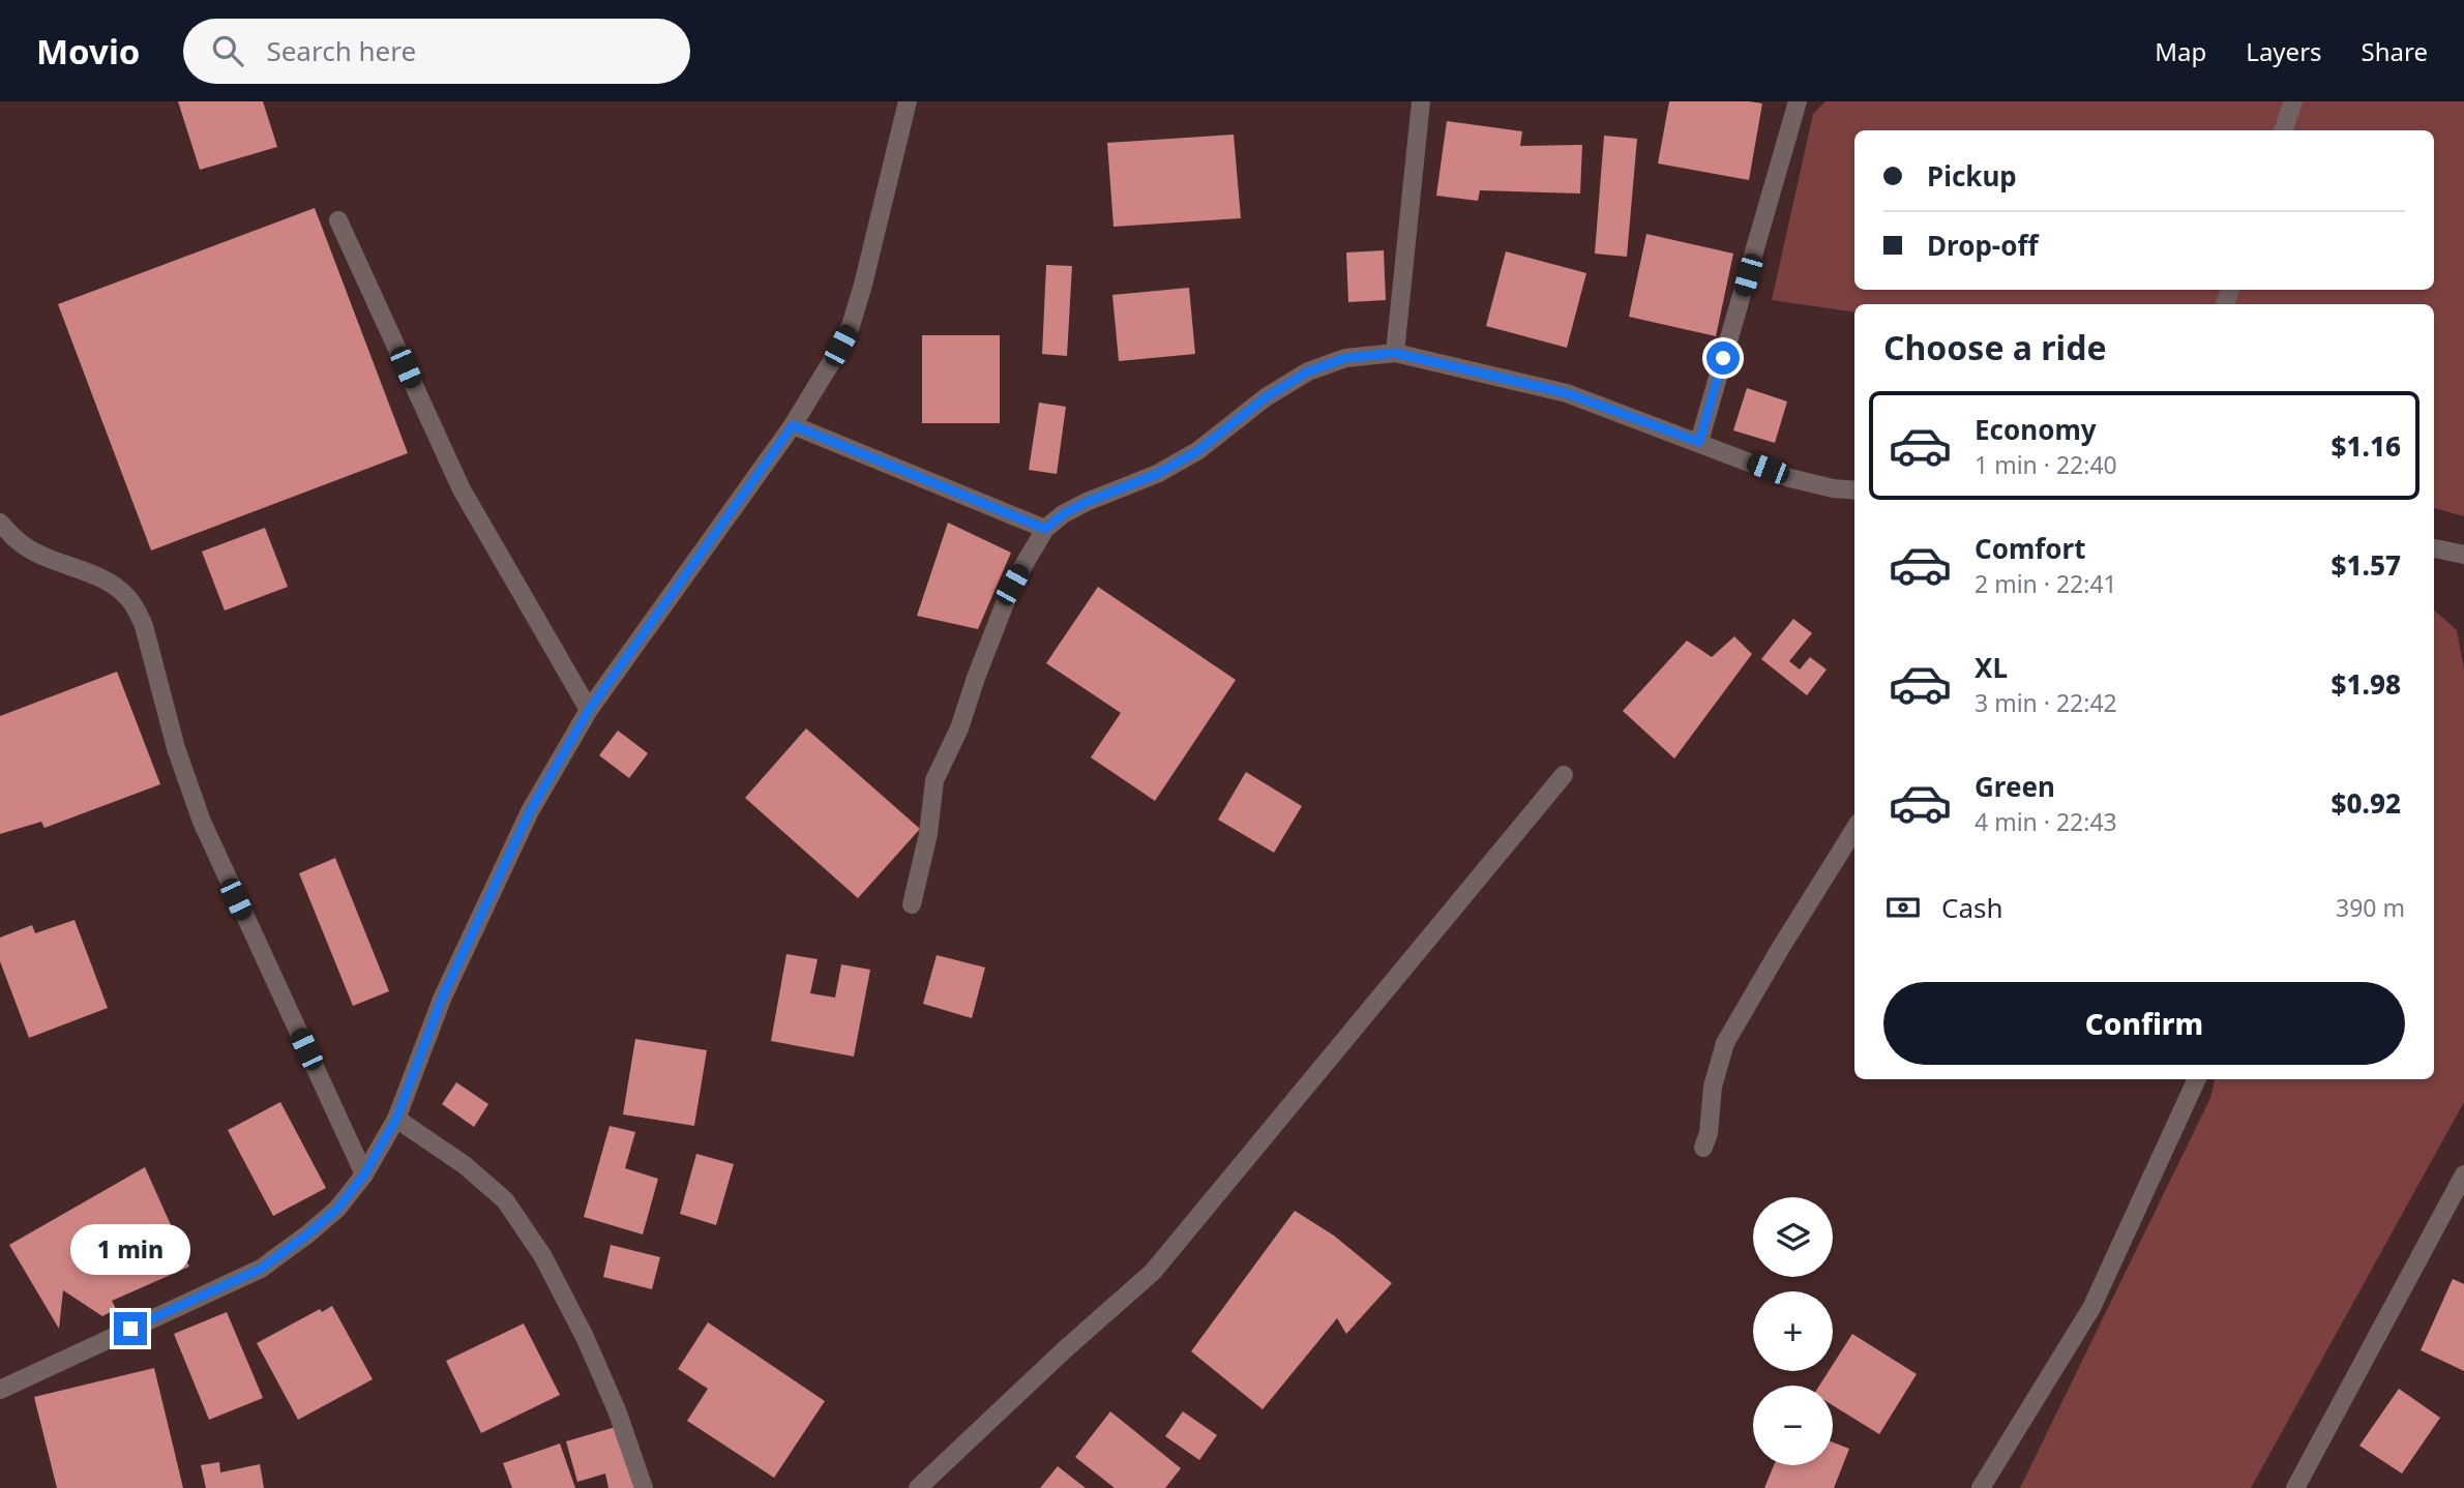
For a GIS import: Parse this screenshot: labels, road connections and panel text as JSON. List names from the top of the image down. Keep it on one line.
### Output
{"page":{"header":"Movio","search":"Search here","nav":["Map","Layers","Share"],"banner":["Pickup","Drop-off"],"heading":"Choose a ride","list":[{"name":"Economy","note":"1 min · 22:40","value":"$1.16"},{"name":"Comfort","note":"2 min · 22:41","value":"$1.57"},{"name":"XL","note":"3 min · 22:42","value":"$1.98"},{"name":"Green","note":"4 min · 22:43","value":"$0.92"}],"pay":["Cash","390 m"],"buttons":"Confirm","map_buttons":["+","−"],"bubble":"1 min"}}
